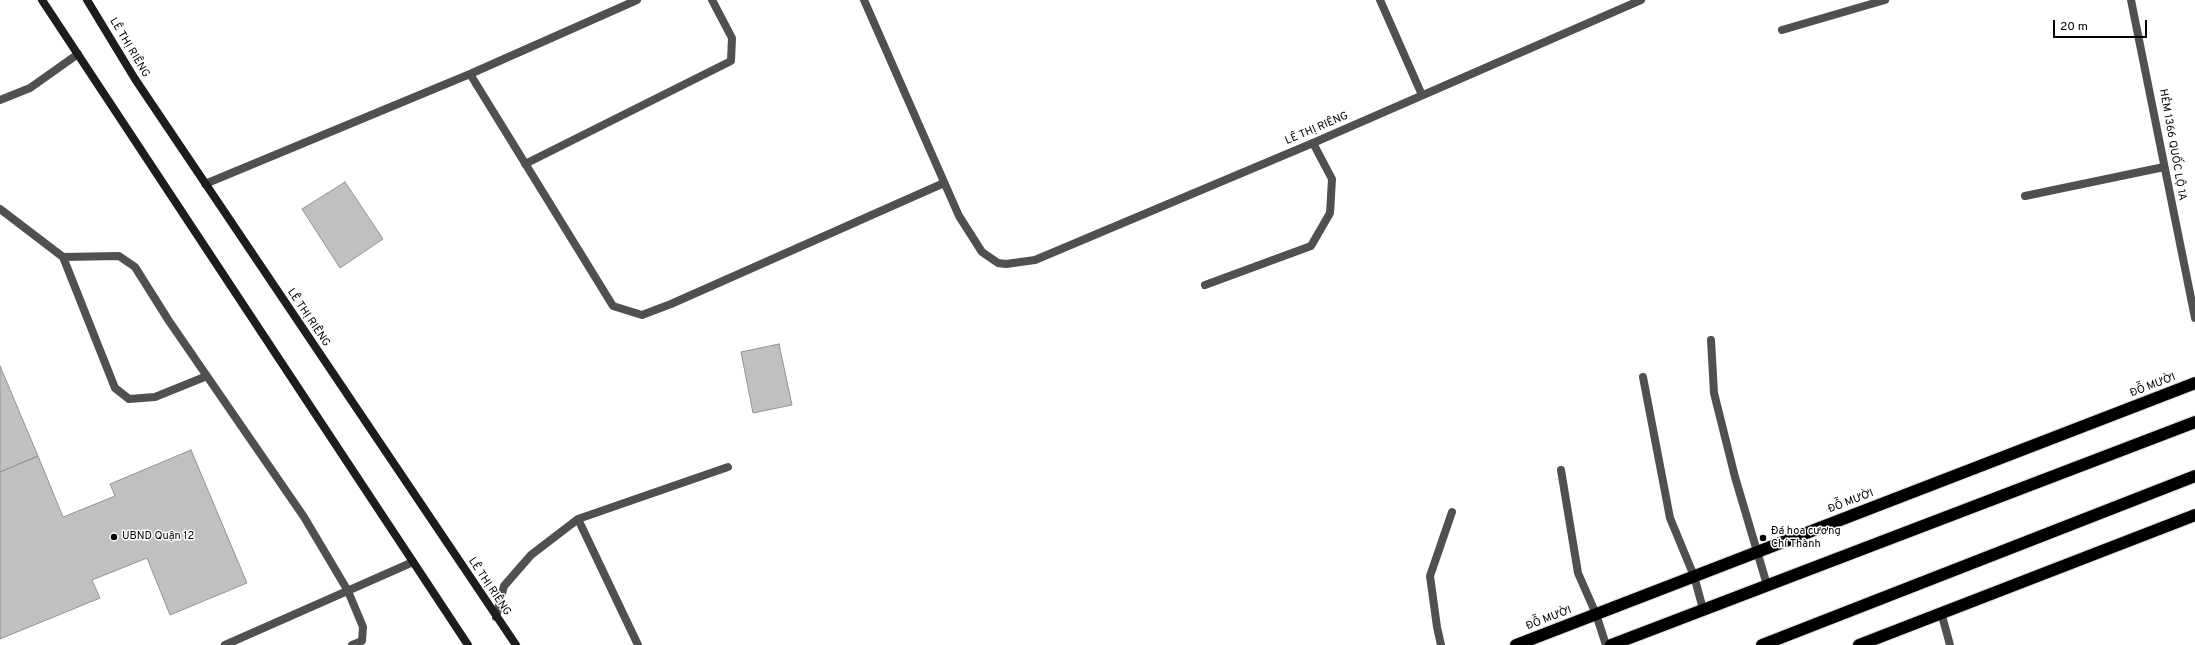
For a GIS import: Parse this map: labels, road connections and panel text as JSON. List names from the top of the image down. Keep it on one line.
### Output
{"streets":{"highway":["ĐỖ MƯỜI"],"street":["LÊ THỊ RIÊNG","HẺM 1366 QUỐC LỘ 1A"]},"places":["UBND Quận 12","Đá hoa cương Chí Thành"],"scale_bar":"20 m"}
